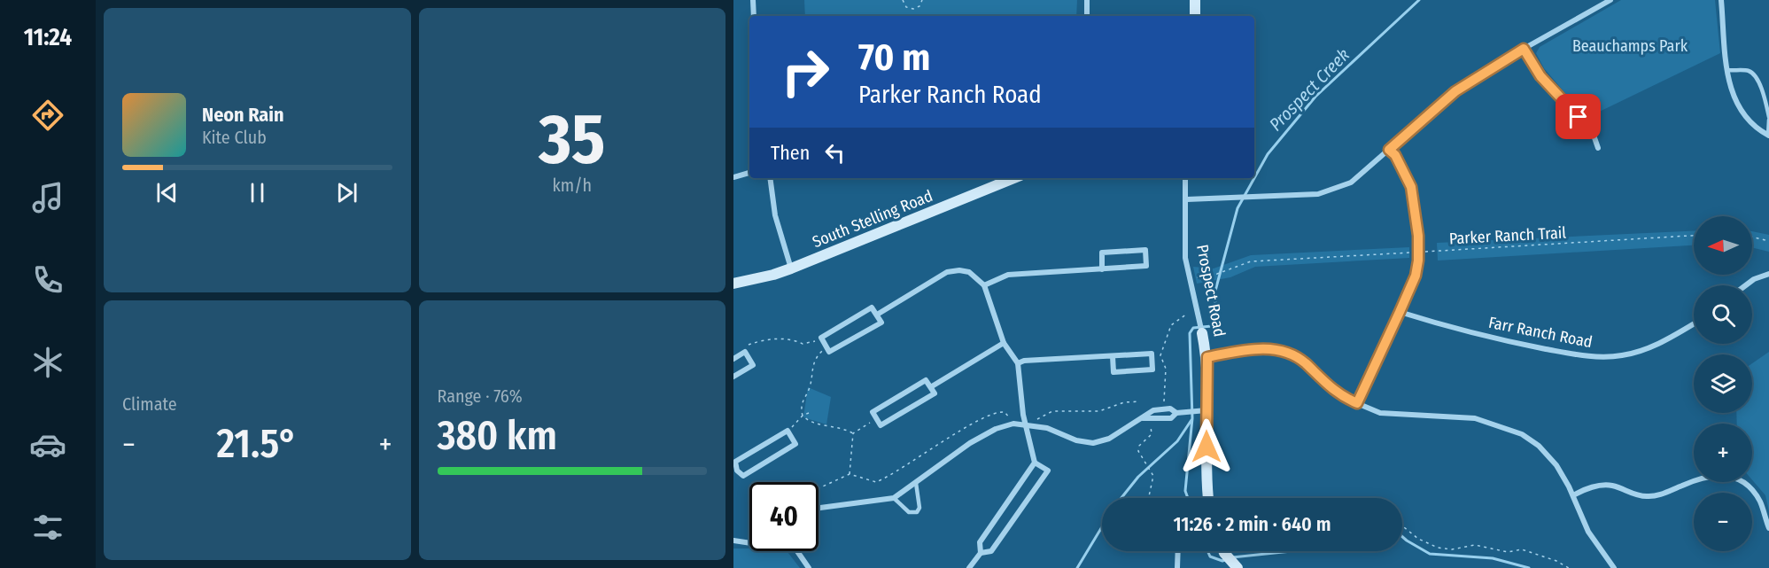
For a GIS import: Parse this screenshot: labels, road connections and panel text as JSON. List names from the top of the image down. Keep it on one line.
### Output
{"streets":{"main road":["South Stelling Road","Prospect Road"],"street":["Farr Ranch Road"],"path":["Parker Ranch Trail"]},"crossings":[["Parker Ranch Trail","Prospect Road"]],"water":["Prospect Creek"],"parks":["Beauchamps Park"],"north":"left","page":{"tabs":"11:24","tile":[["35","km/h"],"Climate",["Range · 76%","380 km"]],"turn":["70 m","Parker Ranch Road"],"song":["Neon Rain","Kite Club"],"then":"Then","map_buttons":["+","−"],"heat":["−","21.5°","+"],"limit":"40","trip":"11:26 · 2 min · 640 m"}}
